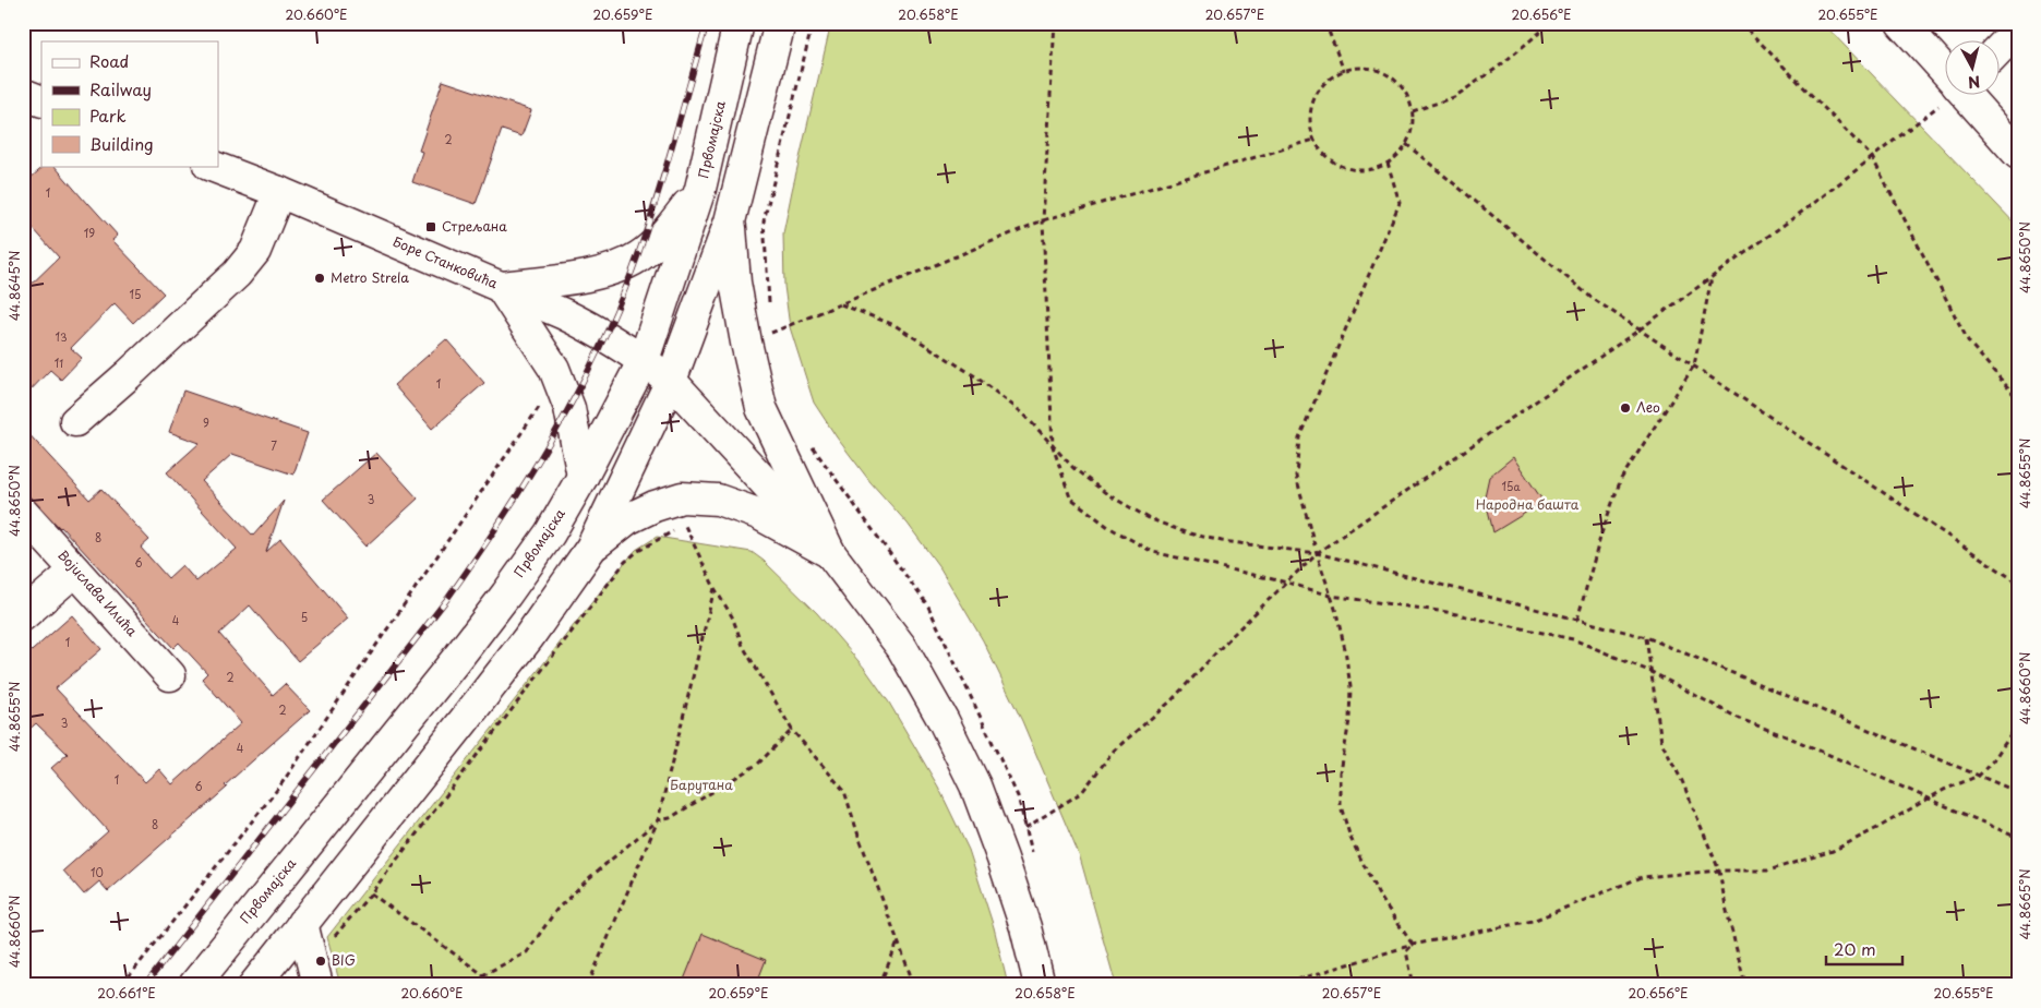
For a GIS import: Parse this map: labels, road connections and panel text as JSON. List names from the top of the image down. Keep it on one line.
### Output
{"streets":{"main road":["Првомајска","Боре Станковића","Војислава Илића"]},"crossings":[["Првомајска","Боре Станковића"]],"parks":["Народна башта","Барутана"],"places":{"transit":["Стрељана"],"other":["Metro Strela","Лео","BIG"]},"house_numbers":["2","1","19","15","13","11","1","9","7","15a","3","8","6","5","4","1","2","2","3","4","1","6","8","10"],"legend":["Road","Railway","Park","Building"],"scale_bar":"20 m","north":"bottom","coordinates":["20.660°E","20.659°E","20.658°E","20.657°E","20.656°E","20.655°E","44.8650°N","44.8645°N","44.8655°N","44.8660°N","44.8665°N","20.661°E"]}
